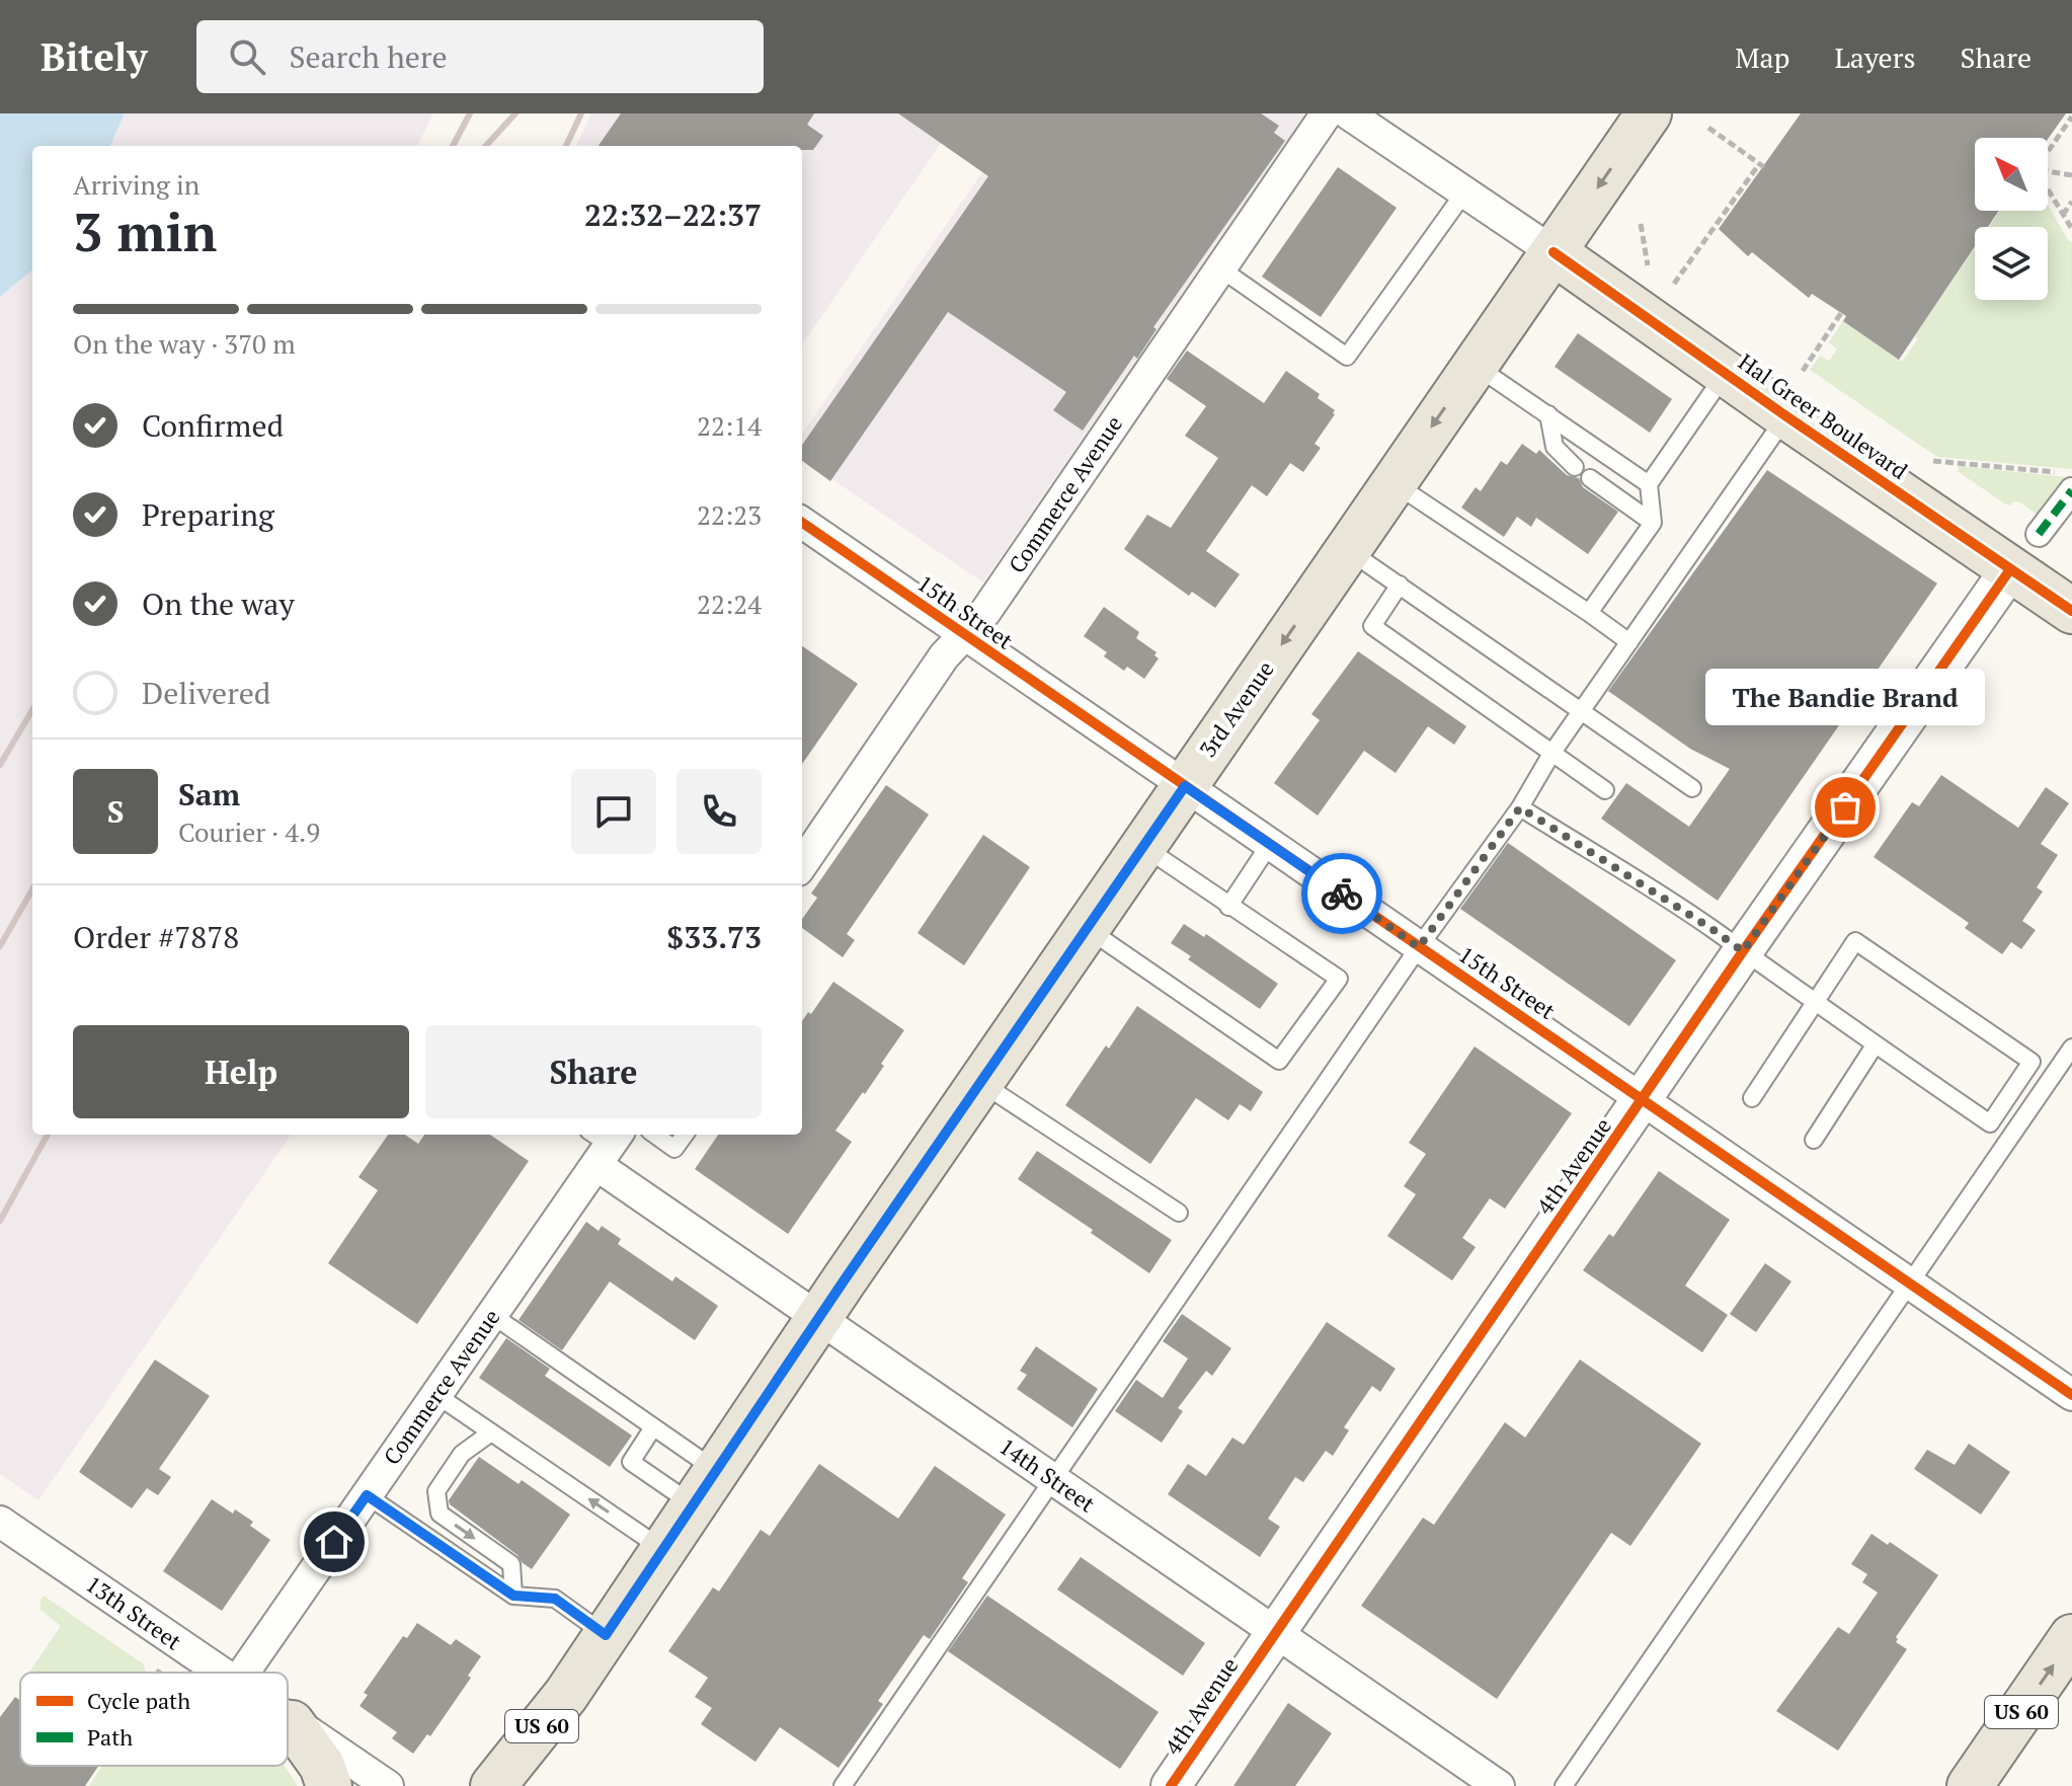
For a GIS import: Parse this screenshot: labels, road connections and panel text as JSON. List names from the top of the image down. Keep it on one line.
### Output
{"streets":{"main road":["Hal Greer Boulevard","3rd Avenue","US 60"],"street":["Commerce Avenue","15th Street","4th Avenue","14th Street","13th Street"]},"crossings":[["Hal Greer Boulevard","3rd Avenue"],["Hal Greer Boulevard","4th Avenue"],["Commerce Avenue","15th Street"],["Commerce Avenue","14th Street"],["15th Street","3rd Avenue"],["15th Street","4th Avenue"],["3rd Avenue","14th Street"],["4th Avenue","14th Street"]],"places":["The Bandie Brand"],"legend":["Cycle path","Path"],"north":"top left","page":{"header":"Bitely","search":"Search here","nav":["Map","Layers","Share"],"heading":["3 min","Arriving in","22:32–22:37"],"panel":["Sam","Courier · 4.9","Order #7878","$33.73"],"bar":"On the way · 370 m","list":[["Confirmed","22:14"],["Preparing","22:23"],["On the way","22:24"],"Delivered"],"bubble":"The Bandie Brand","round":"S","buttons":["Help","Share"]}}
